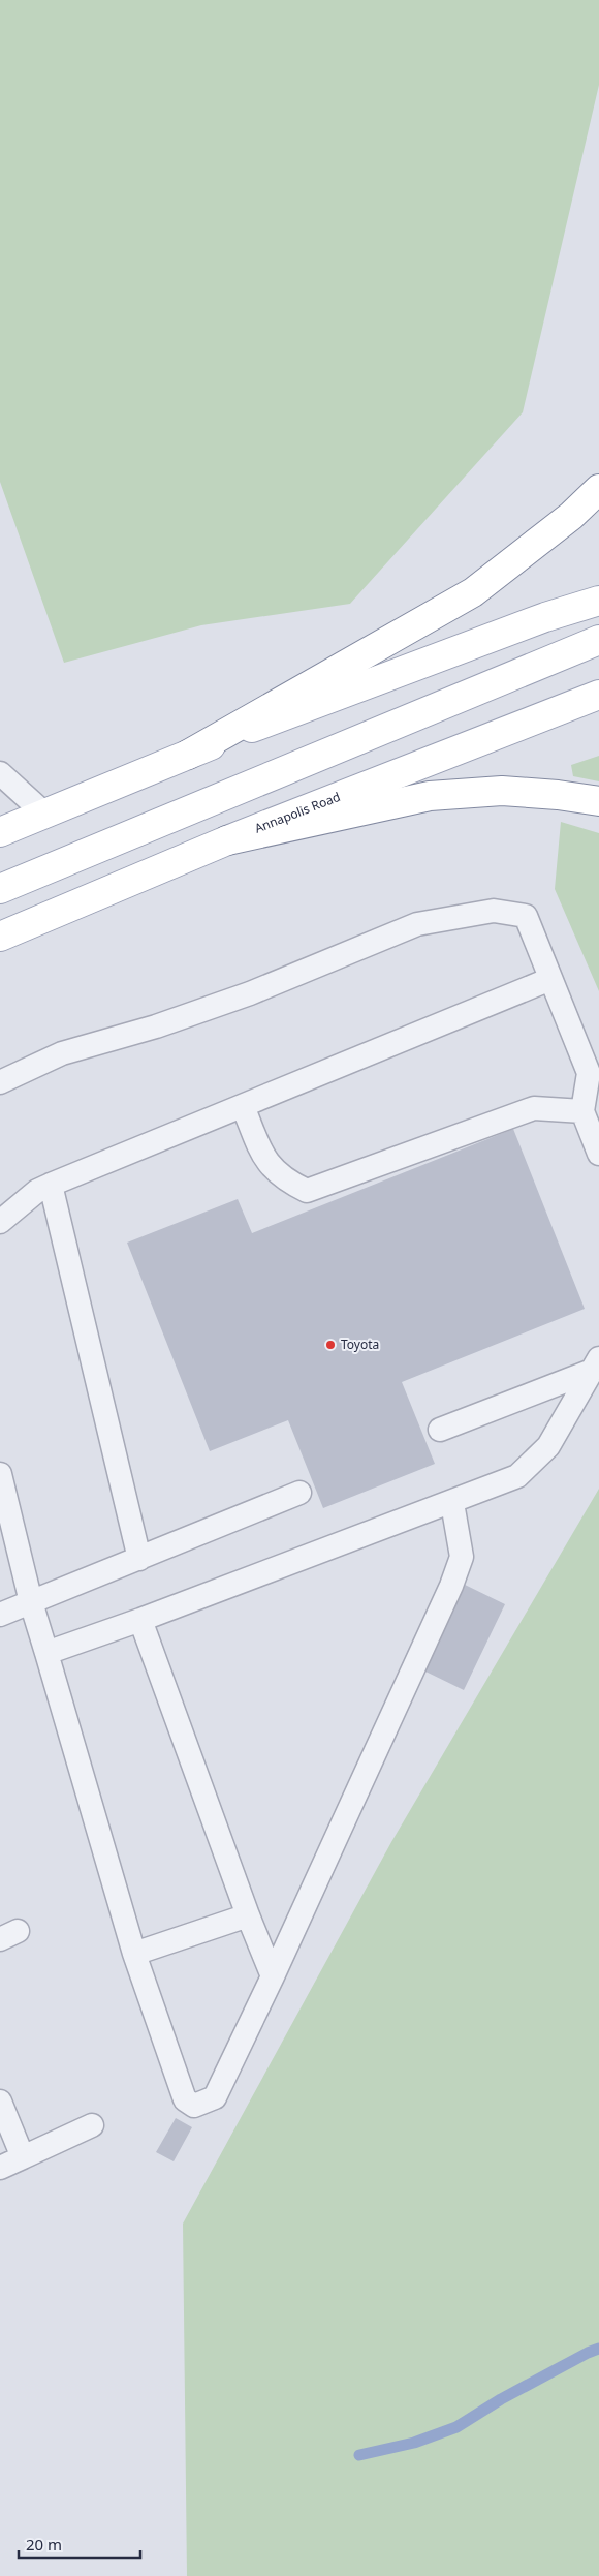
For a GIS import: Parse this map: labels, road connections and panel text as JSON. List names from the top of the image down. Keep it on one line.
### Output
{"streets":{"main road":["Annapolis Road"]},"places":["Toyota"],"scale_bar":"20 m"}
